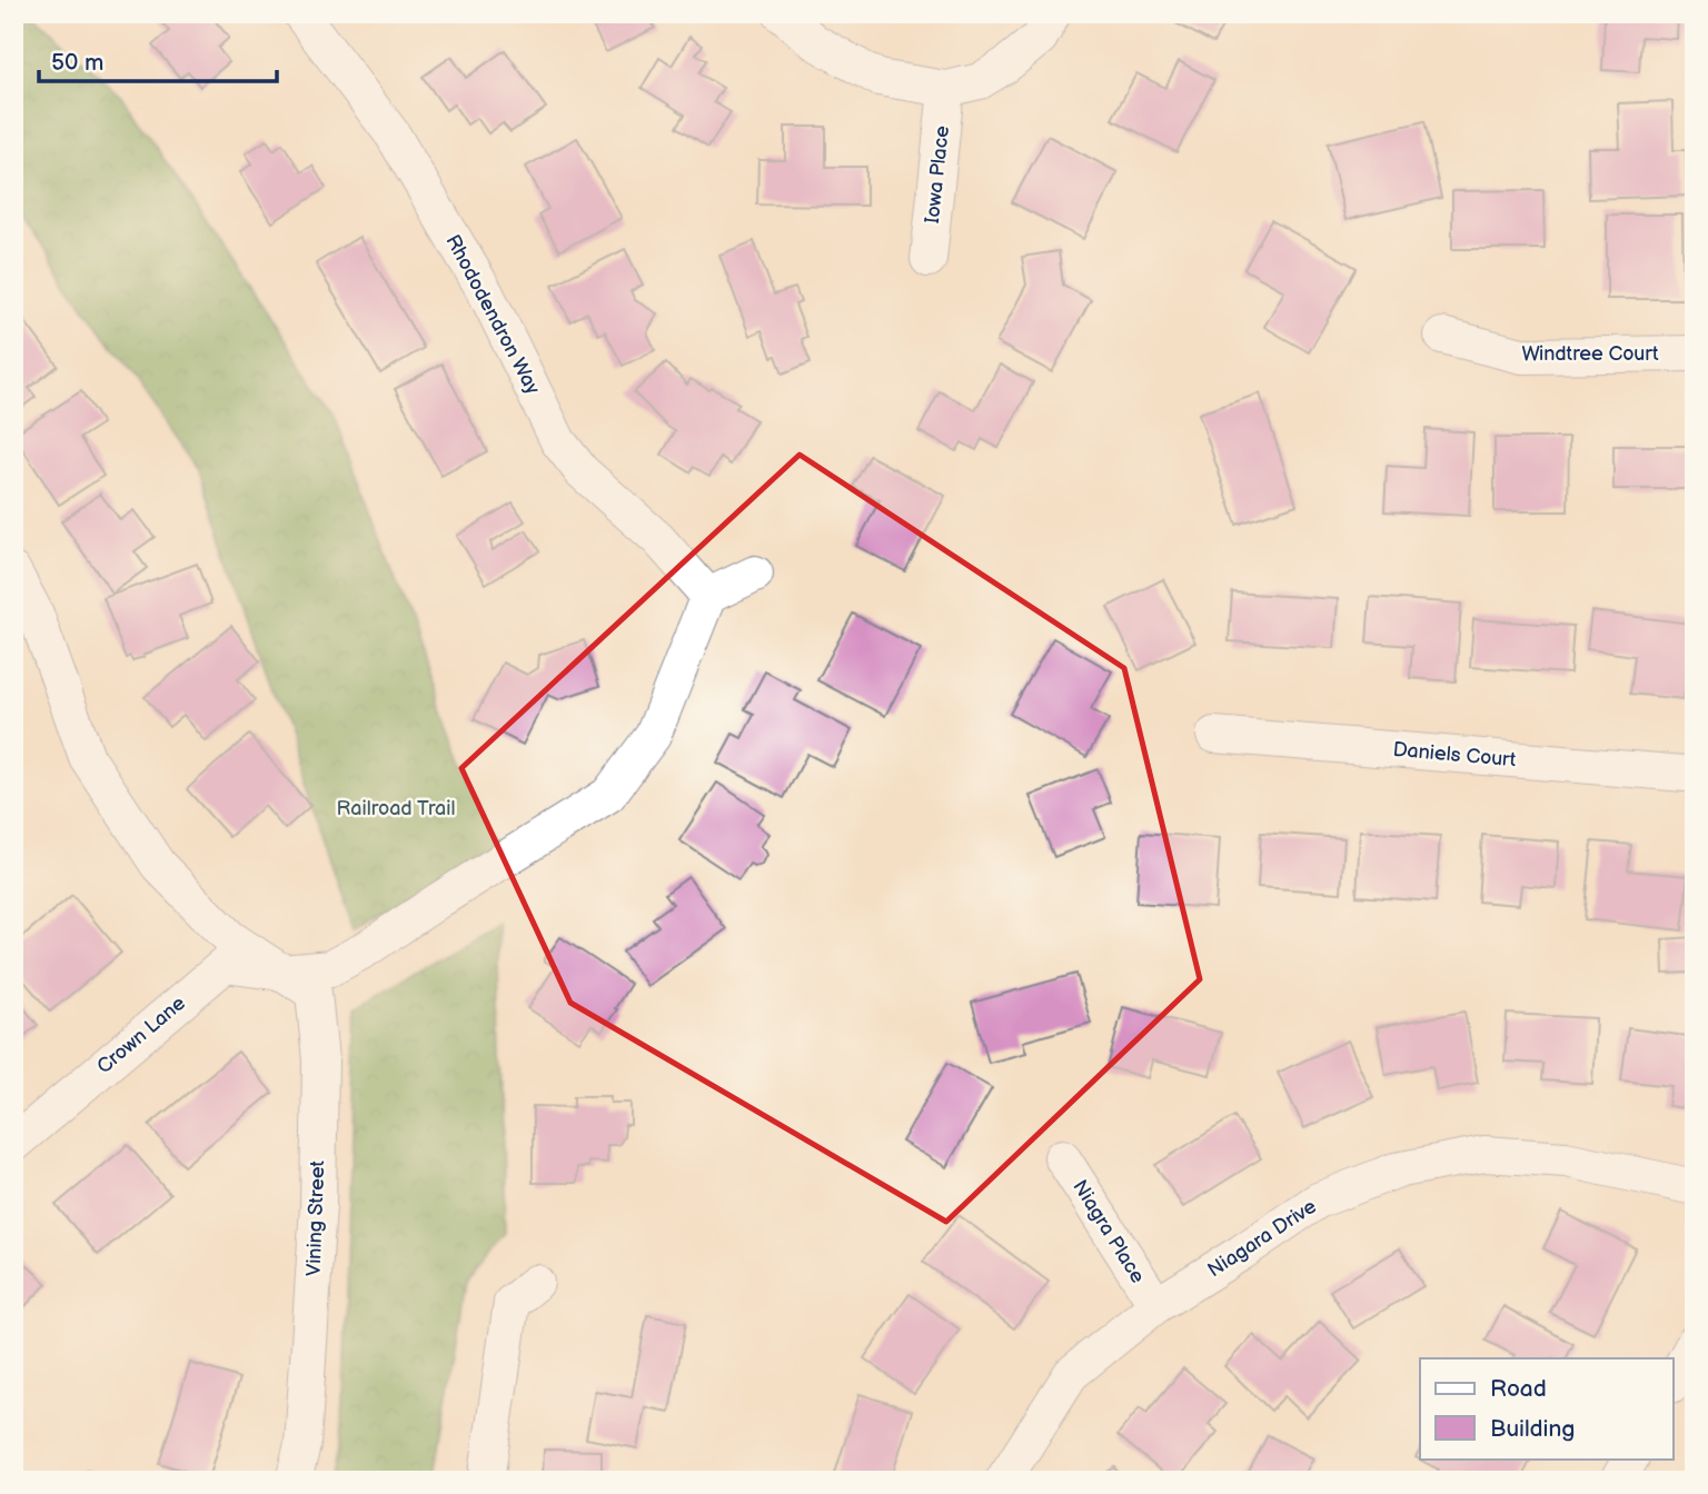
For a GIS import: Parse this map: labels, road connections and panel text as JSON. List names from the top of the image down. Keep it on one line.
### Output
{"streets":{"street":["Iowa Place","Rhododendron Way","Windtree Court","Daniels Court","Crown Lane","Vining Street","Niagra Place","Niagara Drive"]},"crossings":[["Crown Lane","Vining Street"],["Niagra Place","Niagara Drive"]],"parks":["Railroad Trail"],"legend":["Road","Building"],"scale_bar":"50 m"}
